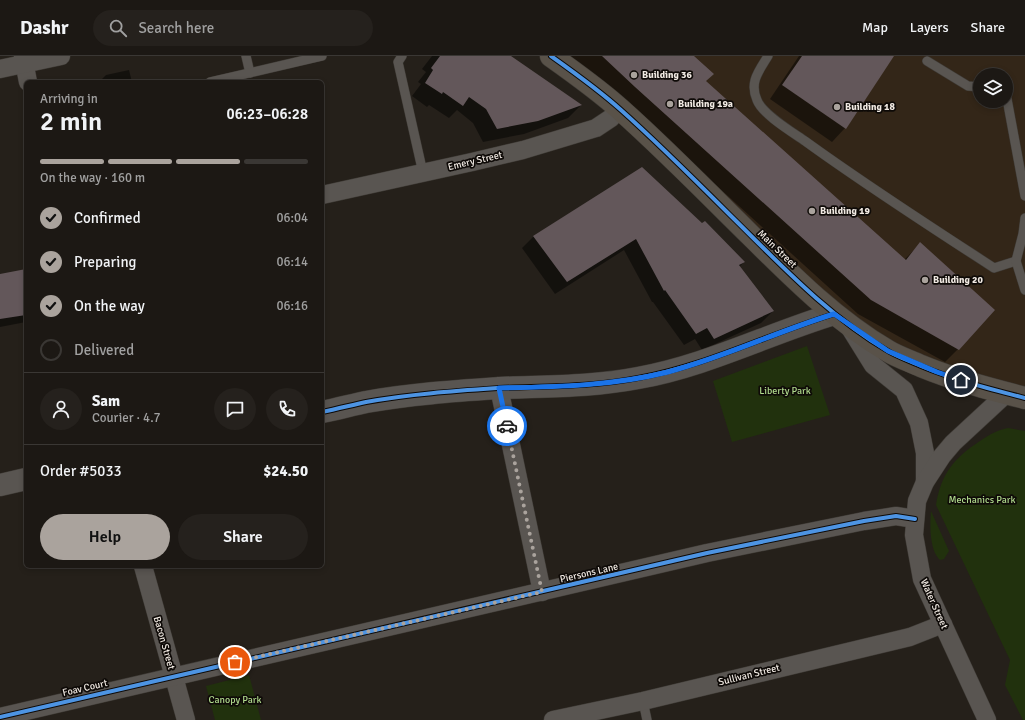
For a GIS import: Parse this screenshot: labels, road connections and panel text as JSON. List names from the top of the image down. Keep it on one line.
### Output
{"streets":{"main road":["Main Street"],"street":["Emery Street","Piersons Lane","Water Street","Bacon Street","Sullivan Street","Foav Court"]},"crossings":[["Emery Street","Main Street"],["Piersons Lane","Water Street"],["Piersons Lane","Bacon Street"],["Piersons Lane","Foav Court"],["Water Street","Sullivan Street"],["Bacon Street","Foav Court"]],"parks":["Liberty Park","Mechanics Park","Canopy Park"],"places":["Building 36","Building 19a","Building 18","Building 19","Building 20"],"page":{"header":"Dashr","search":"Search here","nav":["Map","Layers","Share"],"heading":["2 min","Arriving in","06:23–06:28"],"panel":["Sam","Courier · 4.7","Order #5033","$24.50"],"bar":"On the way · 160 m","list":[["Confirmed","06:04"],["Preparing","06:14"],["On the way","06:16"],"Delivered"],"buttons":["Help","Share"]}}
